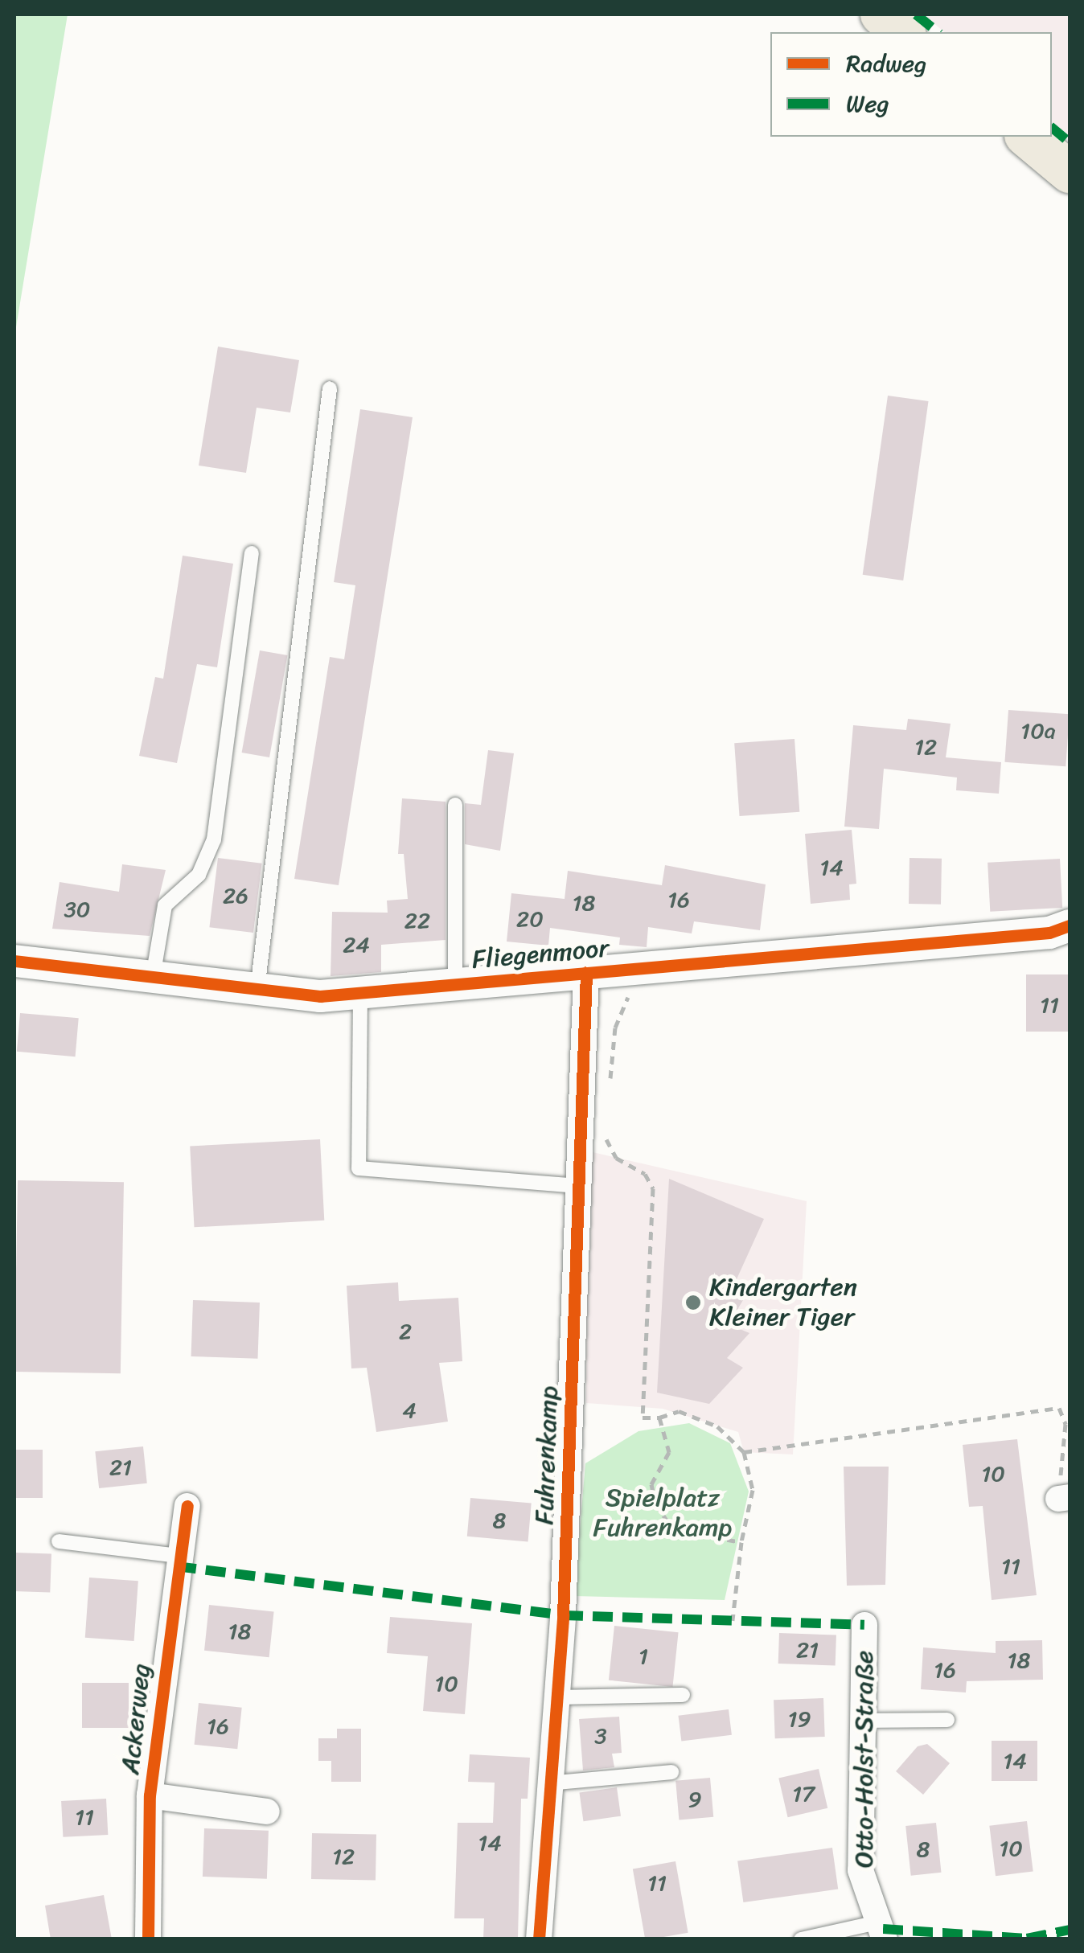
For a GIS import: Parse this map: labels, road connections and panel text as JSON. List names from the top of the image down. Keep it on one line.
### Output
{"streets":{"street":["Fliegenmoor","Fuhrenkamp","Ackerweg","Otto-Holst-Straße"]},"crossings":[["Fliegenmoor","Fuhrenkamp"]],"parks":["Spielplatz Fuhrenkamp"],"places":["Kindergarten Kleiner Tiger"],"house_numbers":["10a","12","14","26","16","18","30","20","22","24","11","2","4","21","10","8","11","18","21","1","18","16","10","19","16","3","14","17","9","11","14","10","8","12","11"],"legend":["Radweg","Weg"]}
